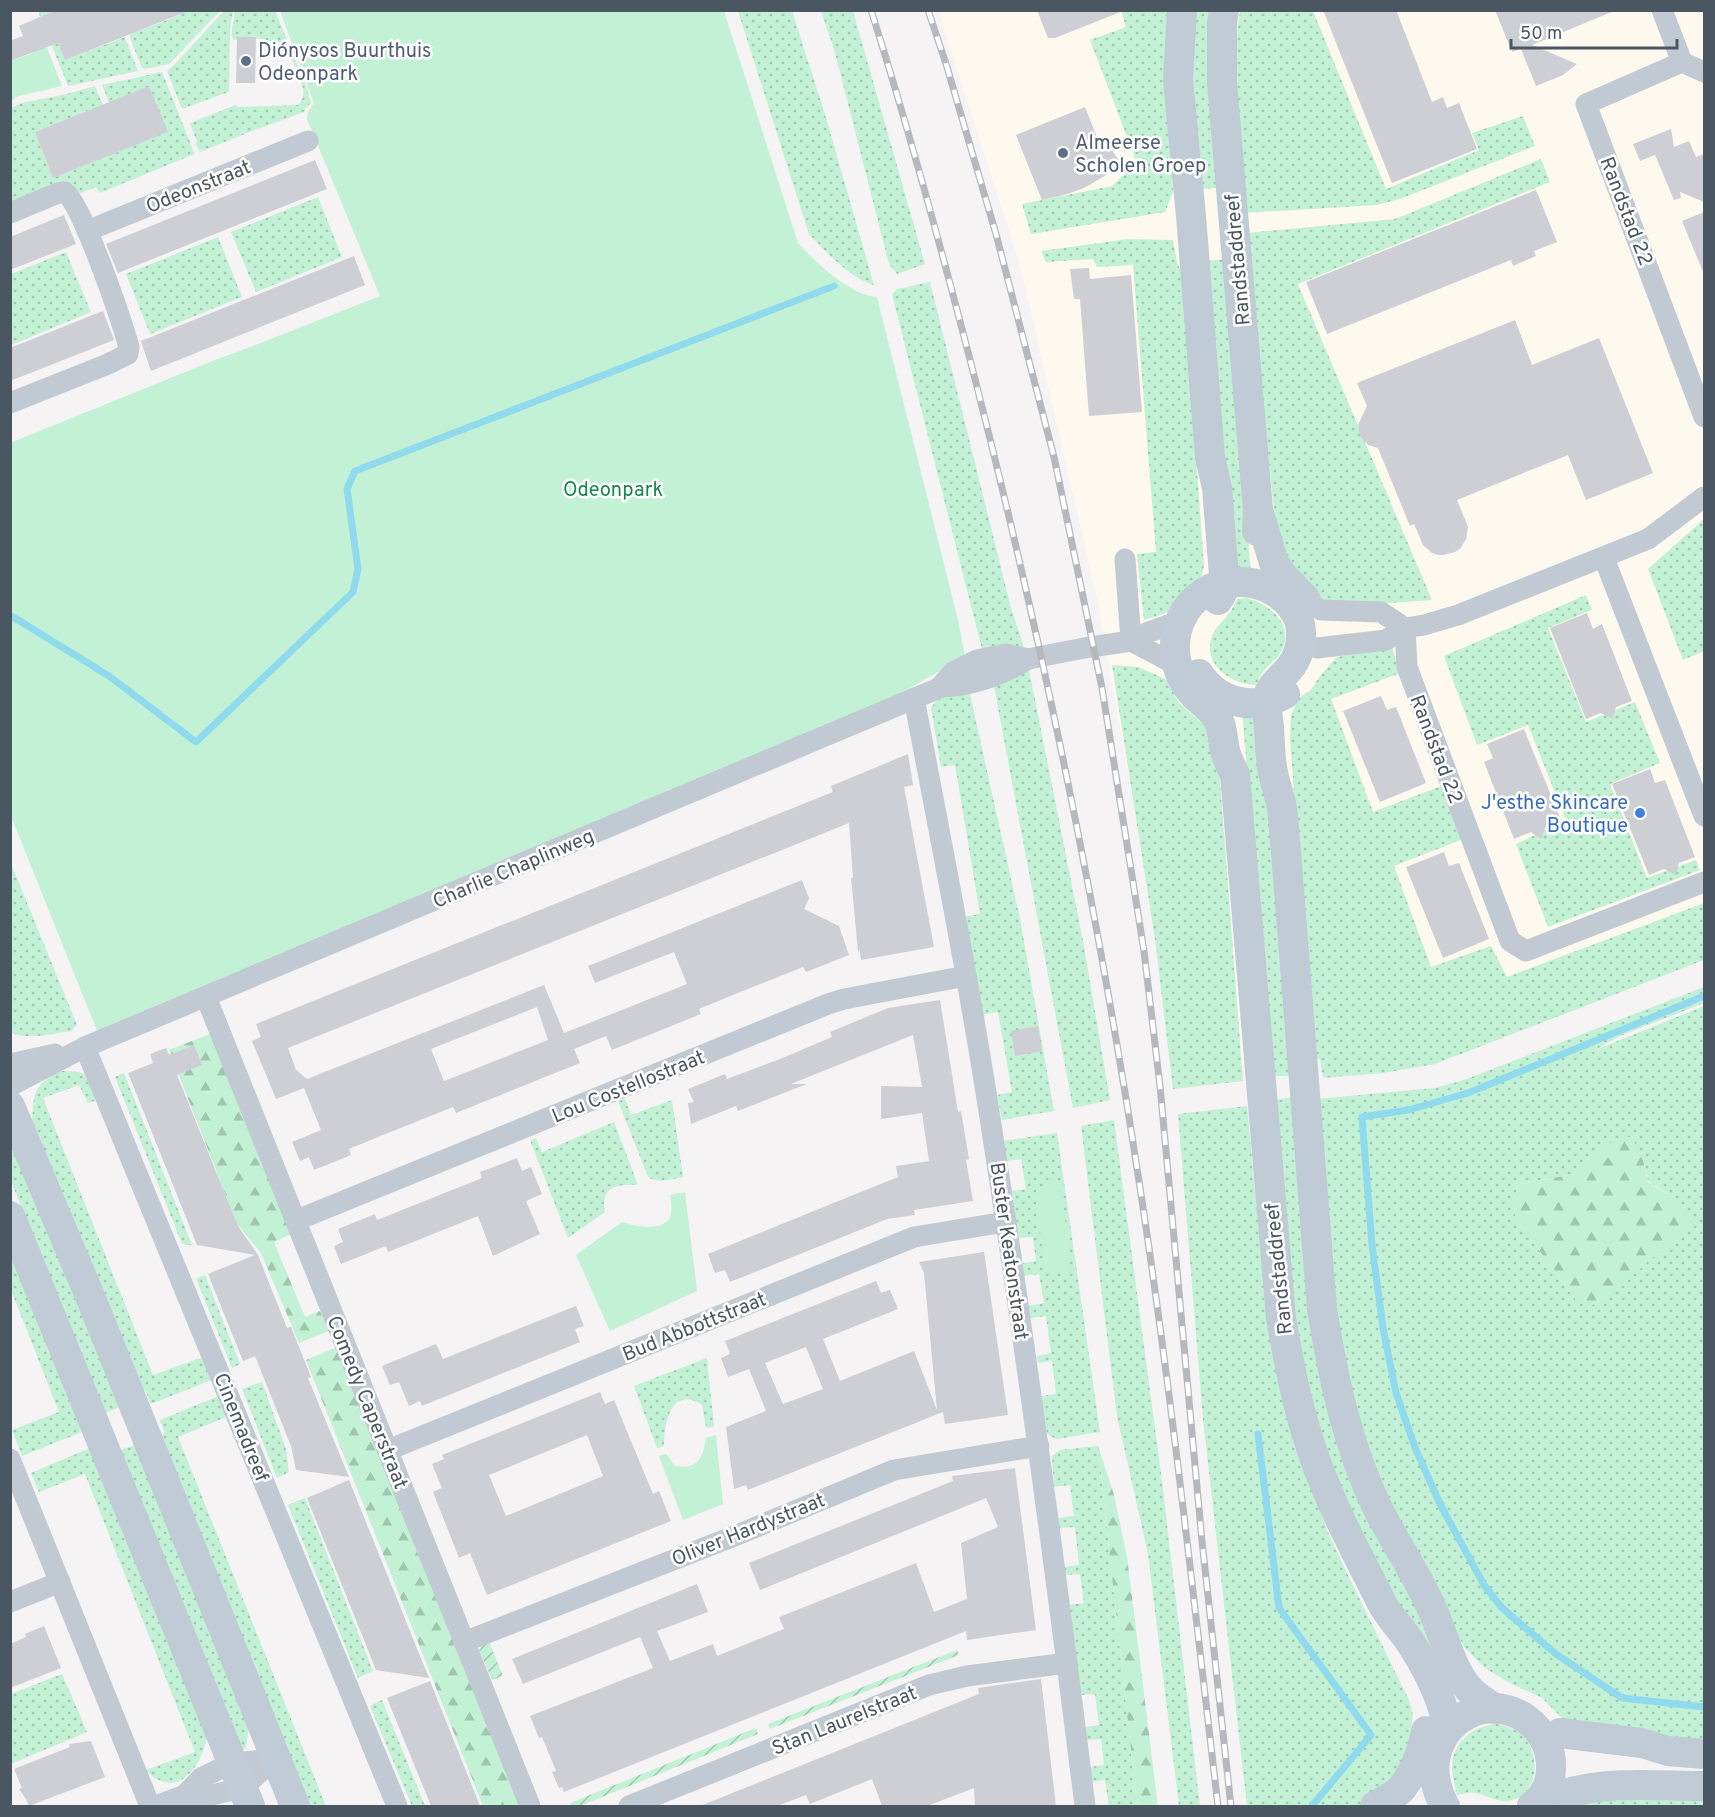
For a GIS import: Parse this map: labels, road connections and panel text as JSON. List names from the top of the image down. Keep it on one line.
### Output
{"streets":{"main road":["Randstaddreef"],"street":["Odeonstraat","Randstad 22","Charlie Chaplinweg","Lou Costellostraat","Buster Keatonstraat","Bud Abbottstraat","Comedy Caperstraat","Cinemadreef","Oliver Hardystraat","Stan Laurelstraat"]},"crossings":[["Charlie Chaplinweg","Buster Keatonstraat"],["Charlie Chaplinweg","Comedy Caperstraat"],["Charlie Chaplinweg","Cinemadreef"],["Lou Costellostraat","Buster Keatonstraat"],["Lou Costellostraat","Comedy Caperstraat"],["Buster Keatonstraat","Bud Abbottstraat"],["Buster Keatonstraat","Oliver Hardystraat"],["Buster Keatonstraat","Stan Laurelstraat"],["Bud Abbottstraat","Comedy Caperstraat"],["Comedy Caperstraat","Oliver Hardystraat"]],"parks":["Odeonpark"],"places":["Diónysos Buurthuis Odeonpark","Almeerse Scholen Groep","J'esthe Skincare Boutique"],"scale_bar":"50 m"}
